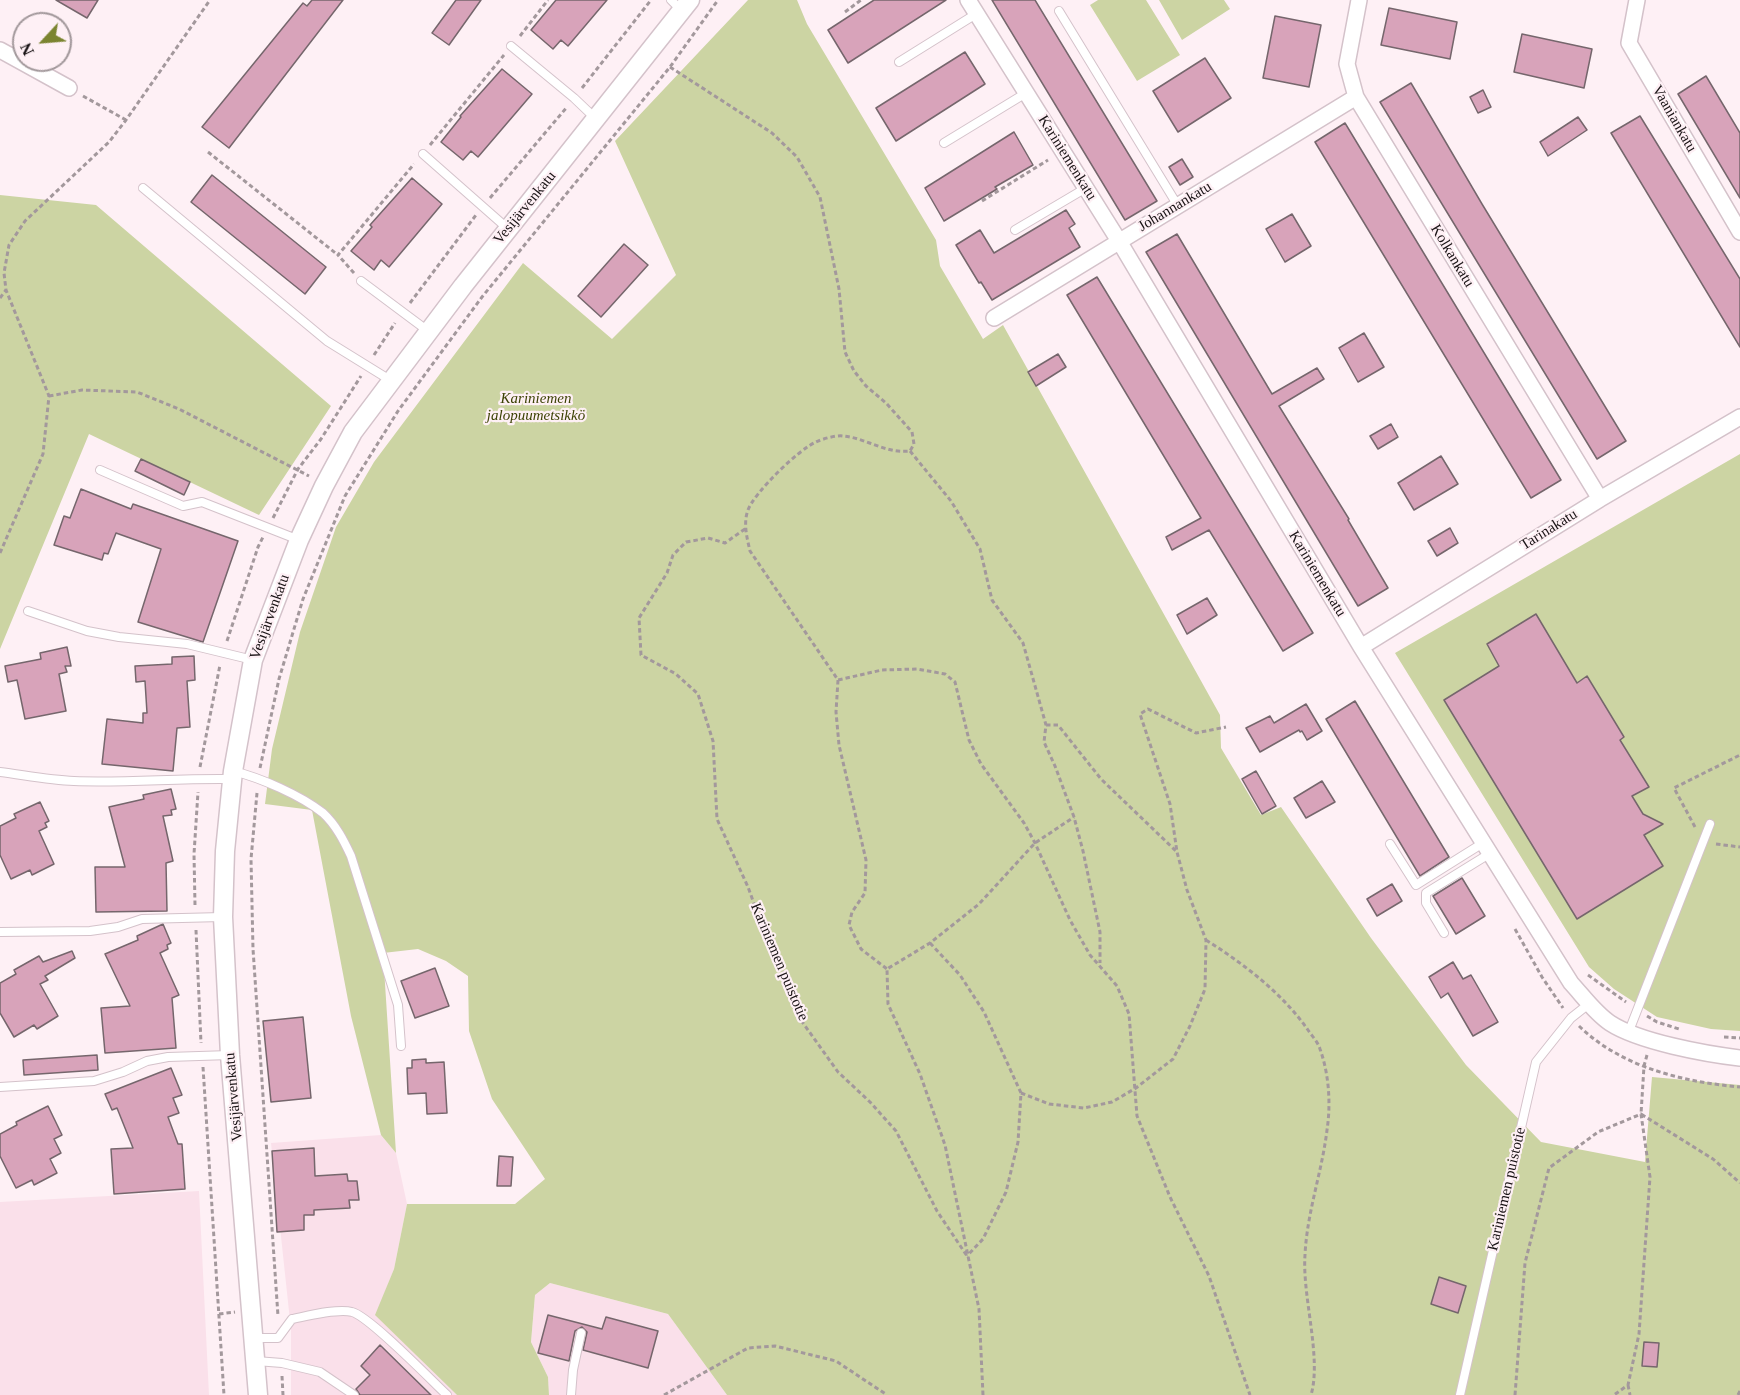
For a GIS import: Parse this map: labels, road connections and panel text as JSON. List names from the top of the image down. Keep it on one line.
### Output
{"streets":{"street":["Vaaniankatu","Kariniemenkatu","Johannankatu","Vesijärvenkatu","Kolkankatu","Tarinakatu"],"lane":["Kariniemen puistotie"]},"crossings":[["Kariniemenkatu","Johannankatu"],["Kariniemenkatu","Tarinakatu"],["Kariniemenkatu","Kariniemen puistotie"],["Johannankatu","Kolkankatu"],["Kolkankatu","Tarinakatu"]],"parks":["Kariniemen jalopuumetsikkö"],"north":"bottom left"}
